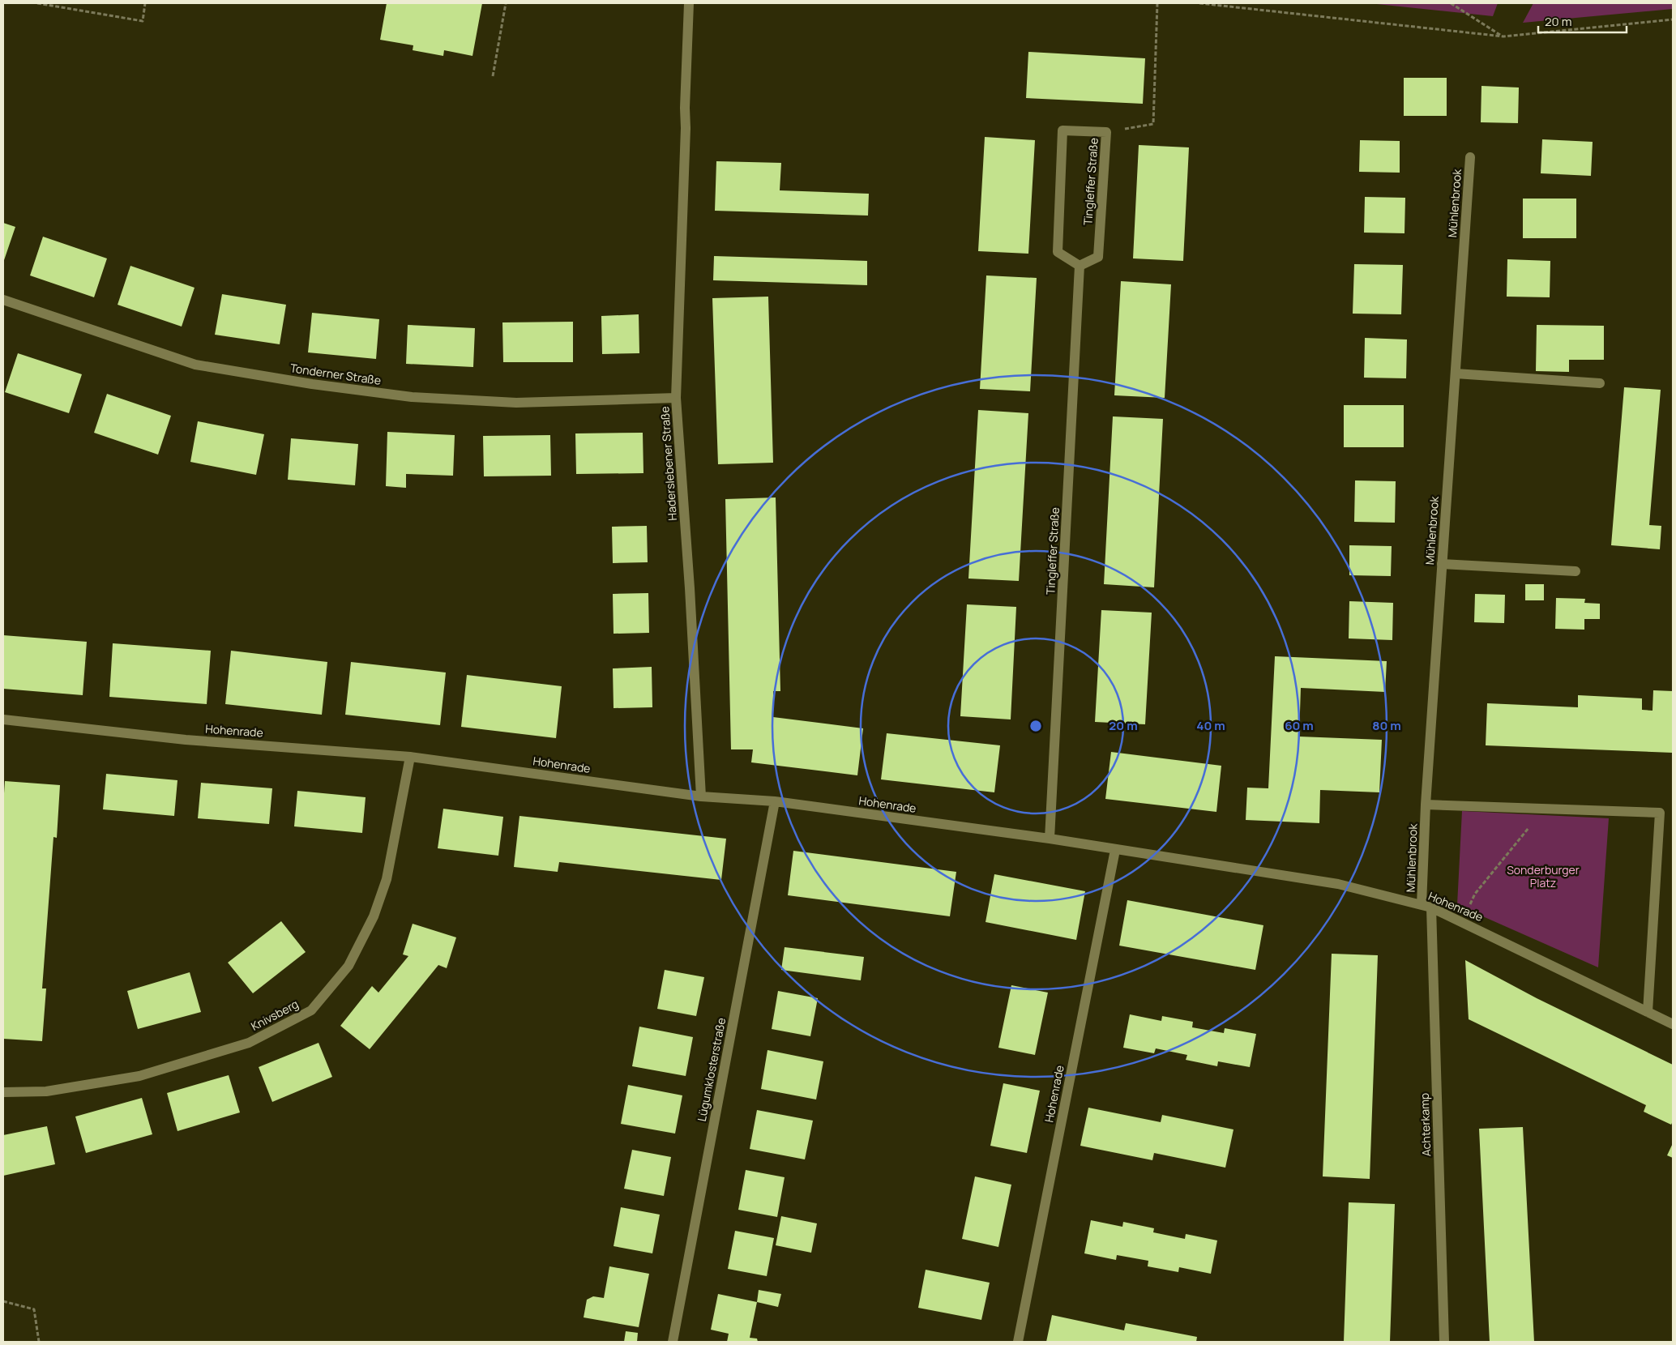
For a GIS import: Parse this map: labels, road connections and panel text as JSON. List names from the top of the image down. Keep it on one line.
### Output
{"streets":{"street":["Tingleffer Straße","Mühlenbrook","Tonderner Straße","Haderslebener Straße","Hohenrade","Knivsberg","Lügumklosterstraße","Achterkamp"]},"crossings":[["Tingleffer Straße","Hohenrade"],["Mühlenbrook","Hohenrade"],["Mühlenbrook","Achterkamp"],["Tonderner Straße","Haderslebener Straße"],["Haderslebener Straße","Hohenrade"],["Hohenrade","Knivsberg"],["Hohenrade","Lügumklosterstraße"],["Hohenrade","Achterkamp"]],"parks":["Sonderburger Platz"],"scale_bar":"20 m","rings":["20 m","40 m","60 m","80 m"]}
